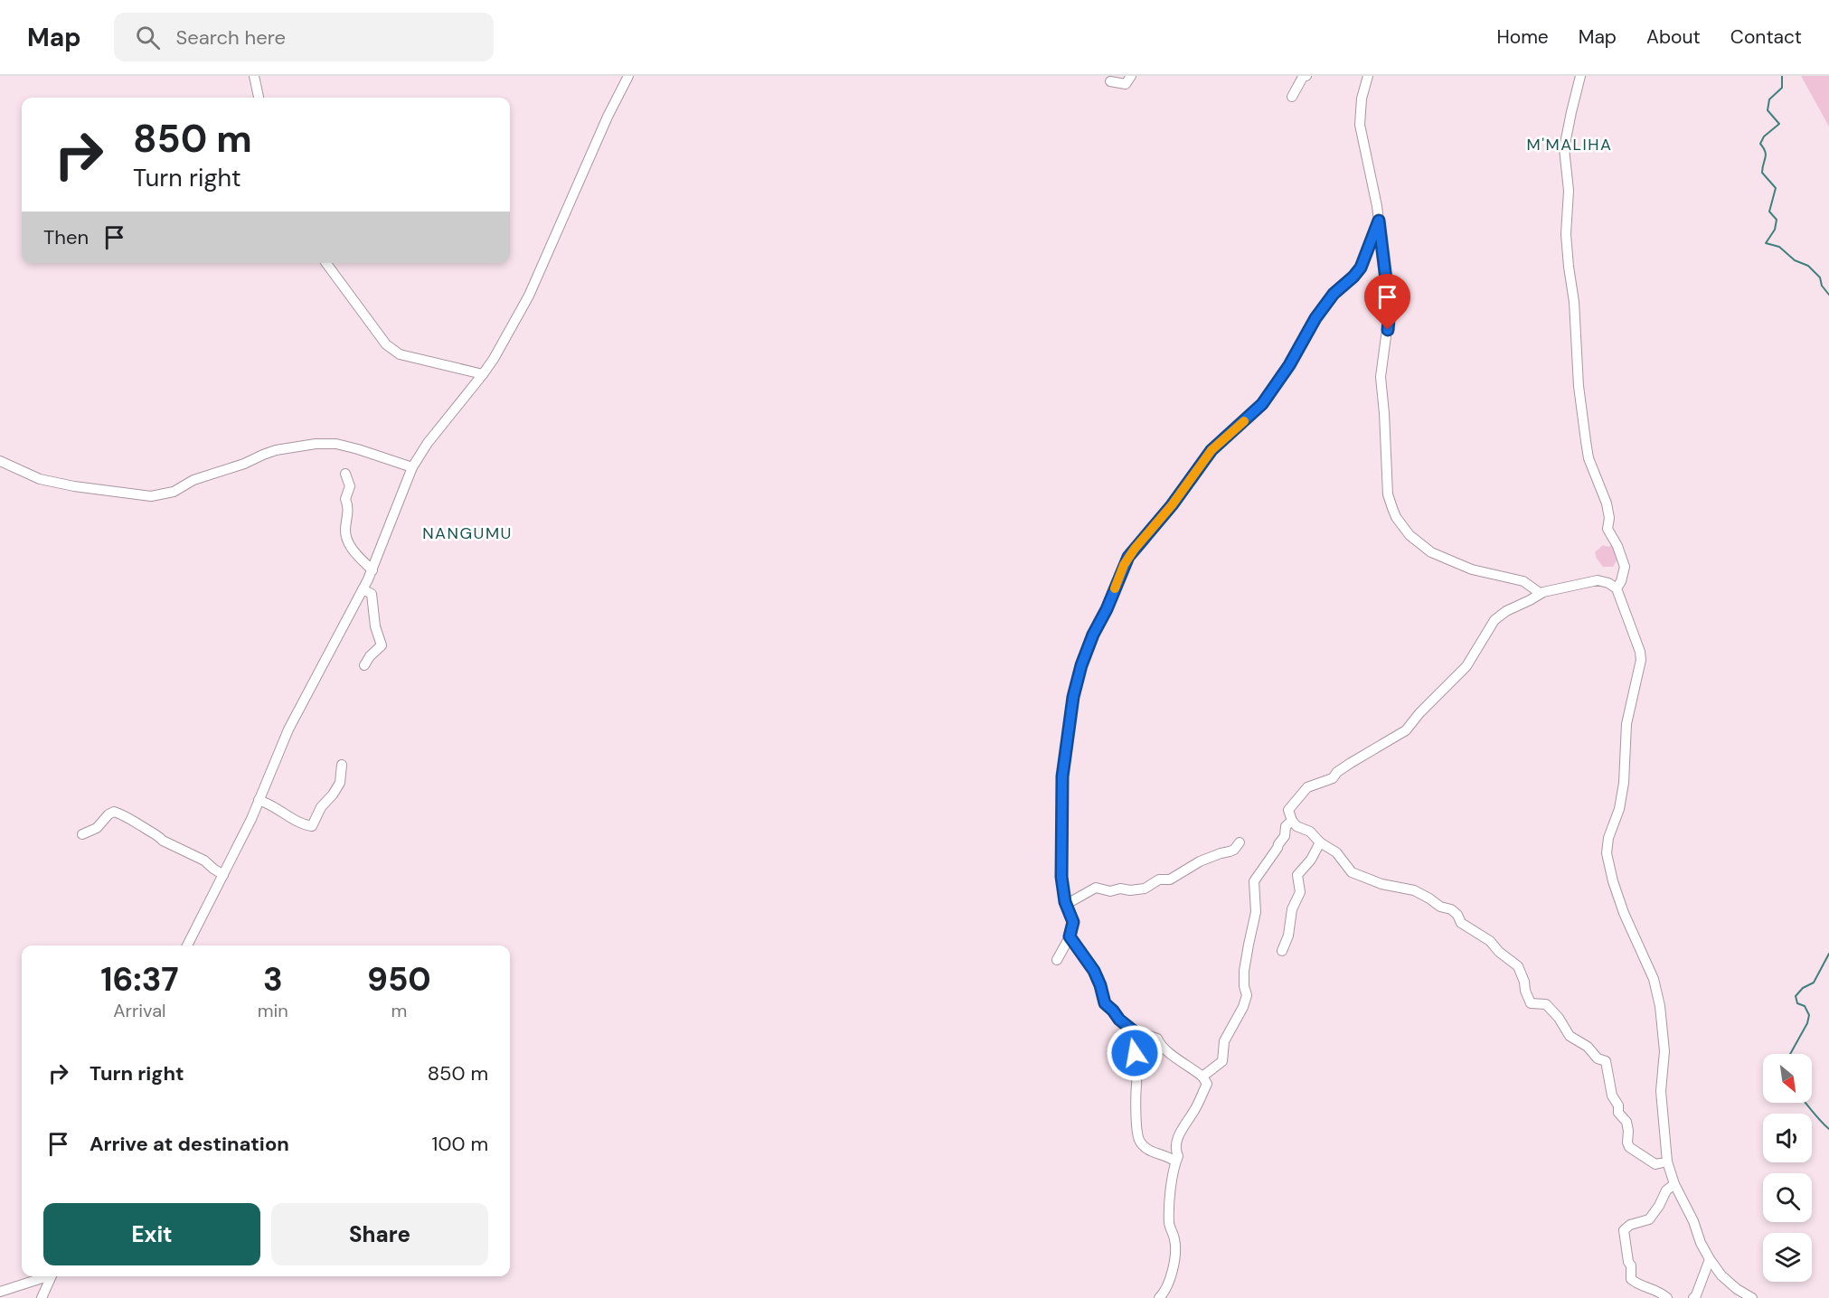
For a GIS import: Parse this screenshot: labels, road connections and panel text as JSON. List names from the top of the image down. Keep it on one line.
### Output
{"districts":["M'MALIHA","NANGUMU"],"north":"bottom right","page":{"header":"Map","search":"Search here","nav":["Home","Map","About","Contact"],"turn":["850 m","Turn right"],"then":"Then","eta":["16:37","Arrival","3","min","950","m"],"list":[{"name":"Turn right","value":"850 m"},{"name":"Arrive at destination","value":"100 m"}],"buttons":["Exit","Share"]}}
